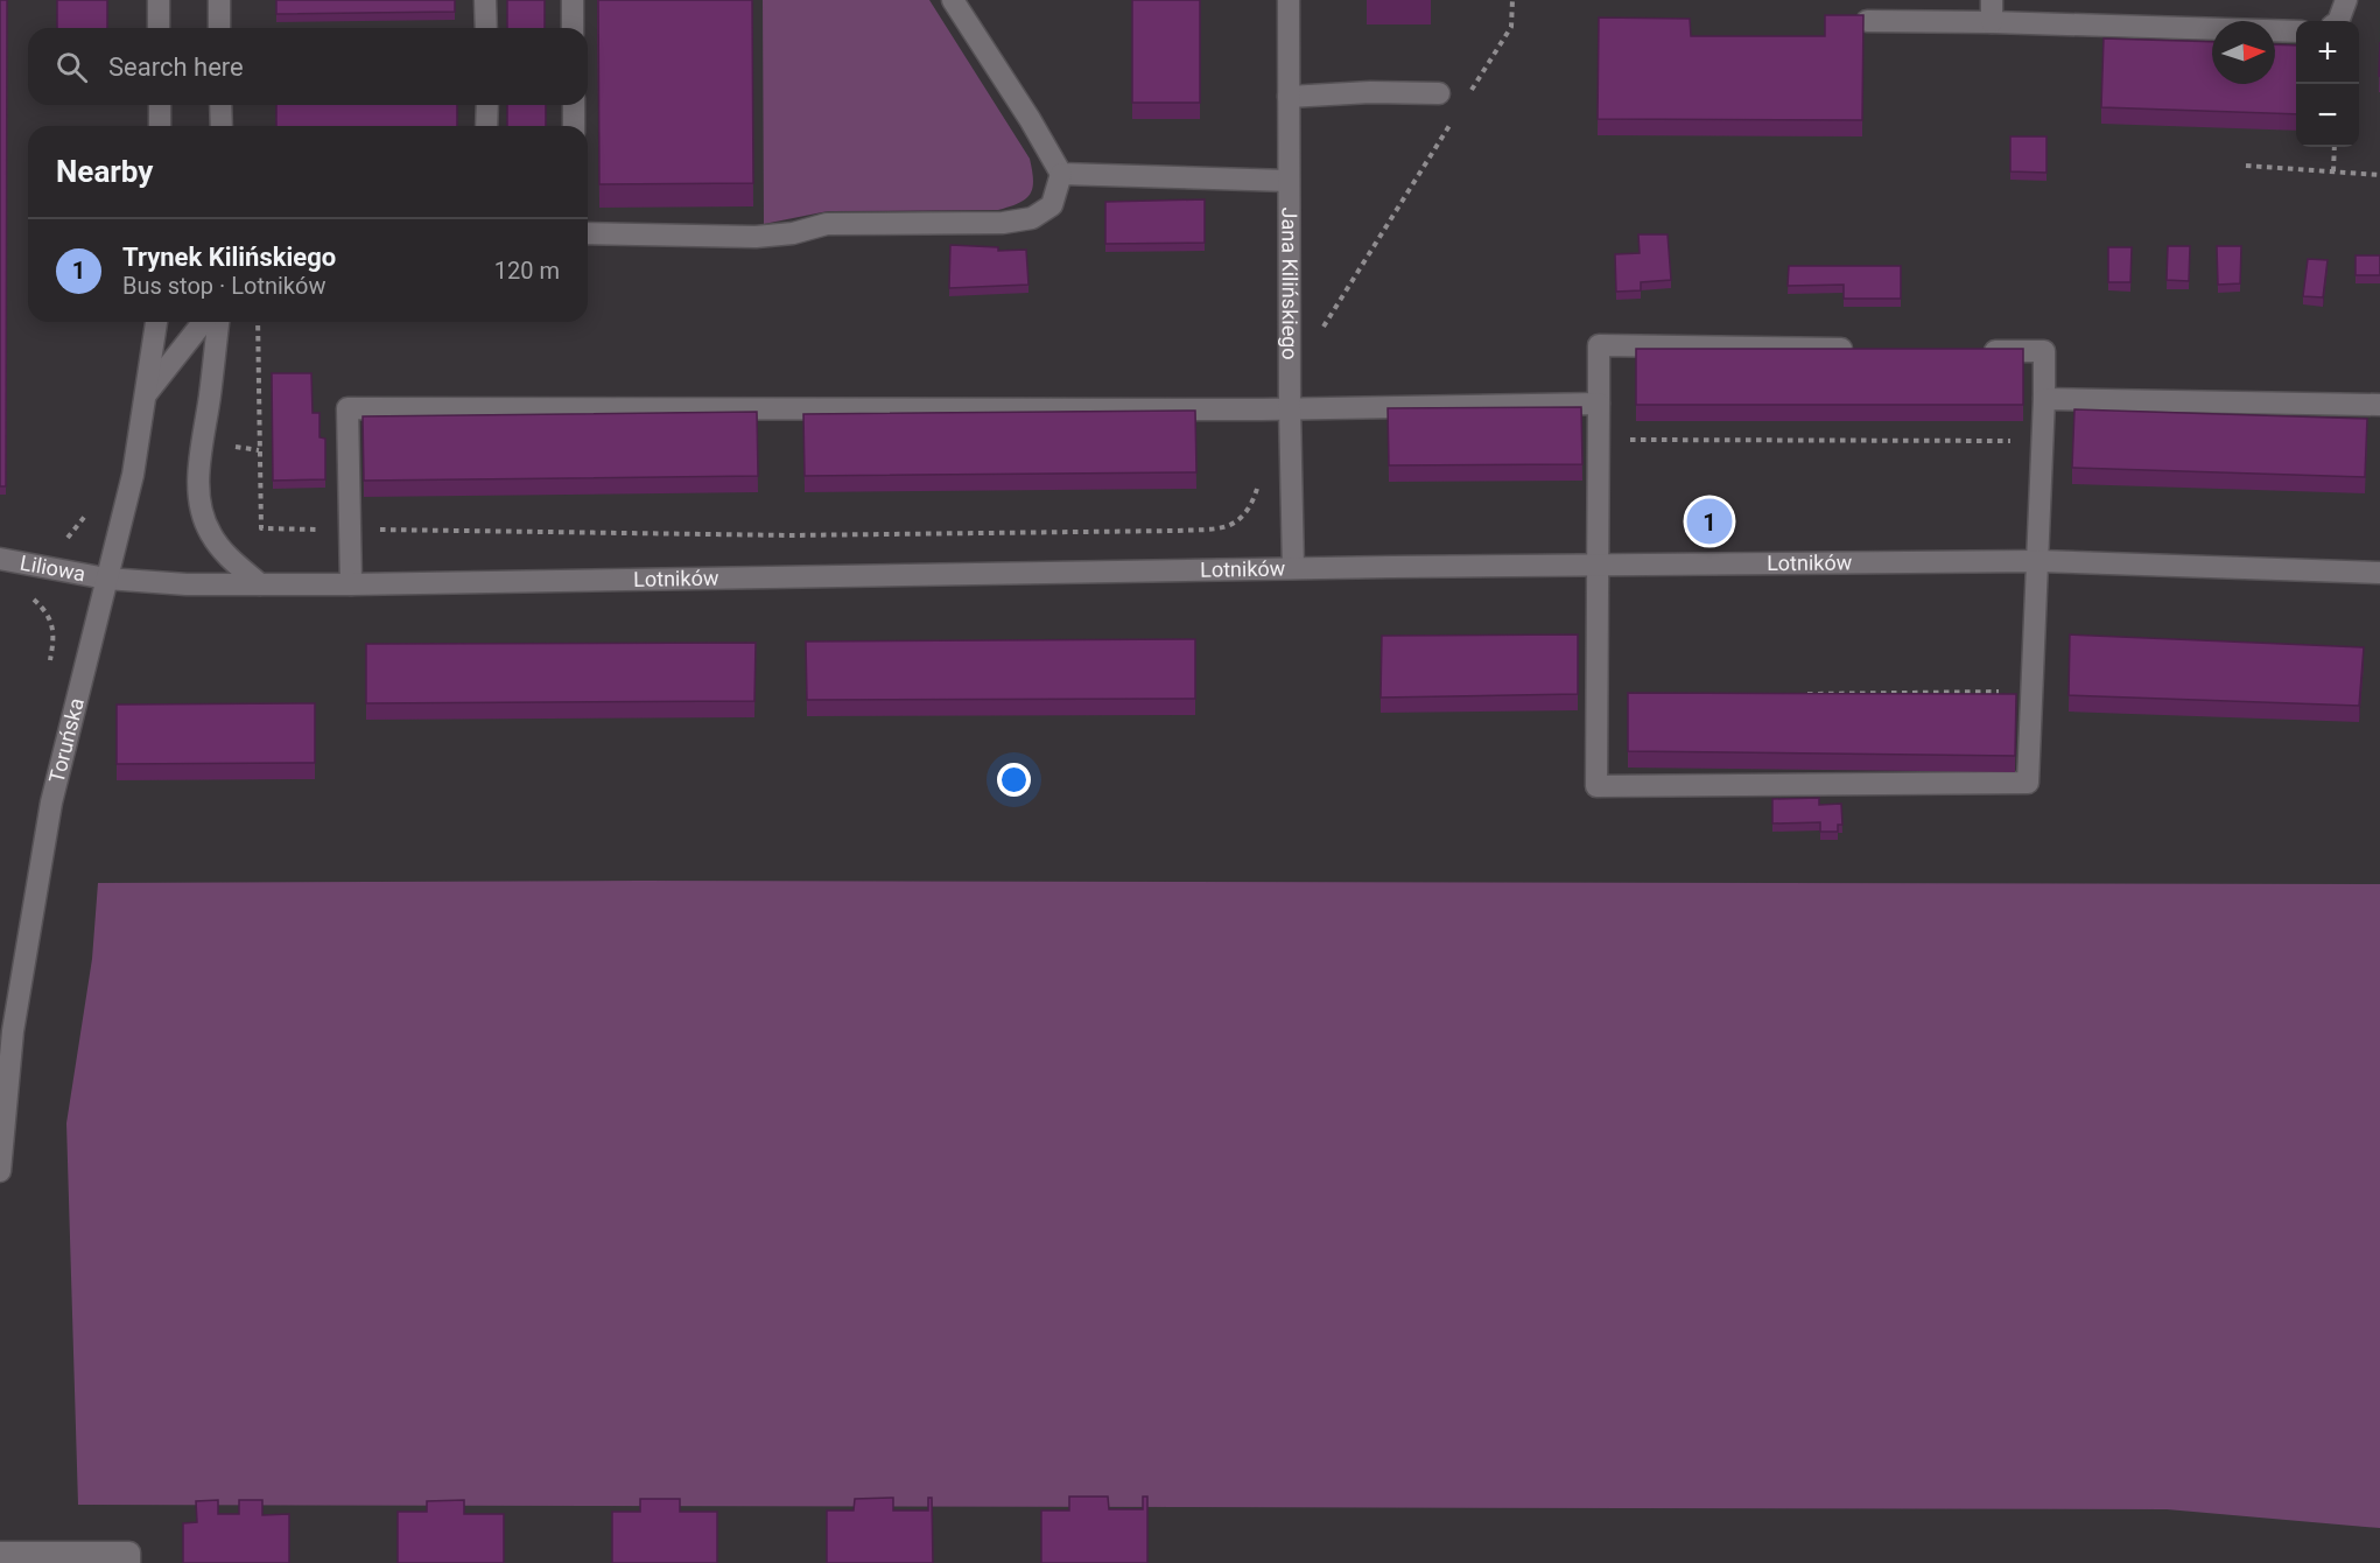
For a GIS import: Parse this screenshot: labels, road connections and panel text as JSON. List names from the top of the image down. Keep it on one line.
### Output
{"streets":{"street":["Jana Kilińskiego","Lotników","Liliowa","Toruńska"]},"crossings":[["Jana Kilińskiego","Lotników"],["Lotników","Liliowa"],["Lotników","Toruńska"],["Liliowa","Toruńska"]],"north":"right","page":{"map_buttons":["+","−"],"search":"Search here","heading":"Nearby","list":[{"mark":"1","name":"Trynek Kilińskiego","note":"Bus stop · Lotników","value":"120 m"}],"pins":"1"}}
